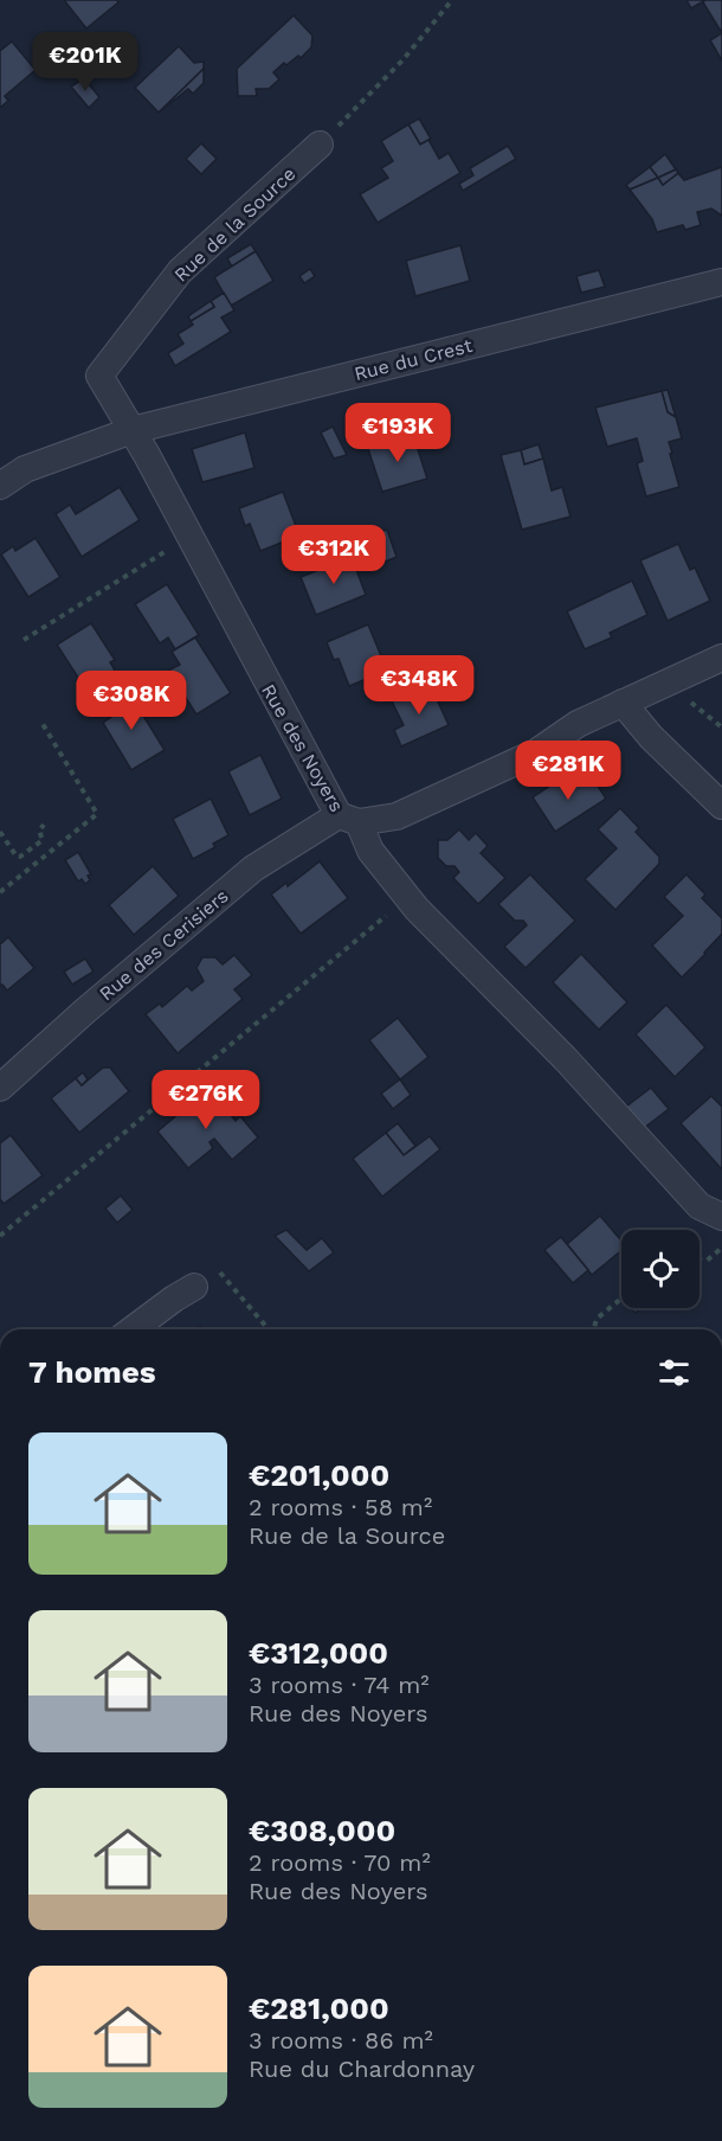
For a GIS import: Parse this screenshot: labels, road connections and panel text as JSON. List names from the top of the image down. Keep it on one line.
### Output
{"streets":{"street":["Rue de la Source","Rue du Crest","Rue des Noyers","Rue des Cerisiers"]},"crossings":[["Rue de la Source","Rue des Noyers"],["Rue du Crest","Rue des Noyers"],["Rue des Noyers","Rue des Cerisiers"]],"page":{"price":["€201K","€193K","€312K","€348K","€308K","€281K","€276K"],"heading":"7 homes","list":[{"name":"€201,000","note":"2 rooms · 58 m² · Rue de la Source"},{"name":"€312,000","note":"3 rooms · 74 m² · Rue des Noyers"},{"name":"€308,000","note":"2 rooms · 70 m² · Rue des Noyers"},{"name":"€281,000","note":"3 rooms · 86 m² · Rue du Chardonnay"}]}}
